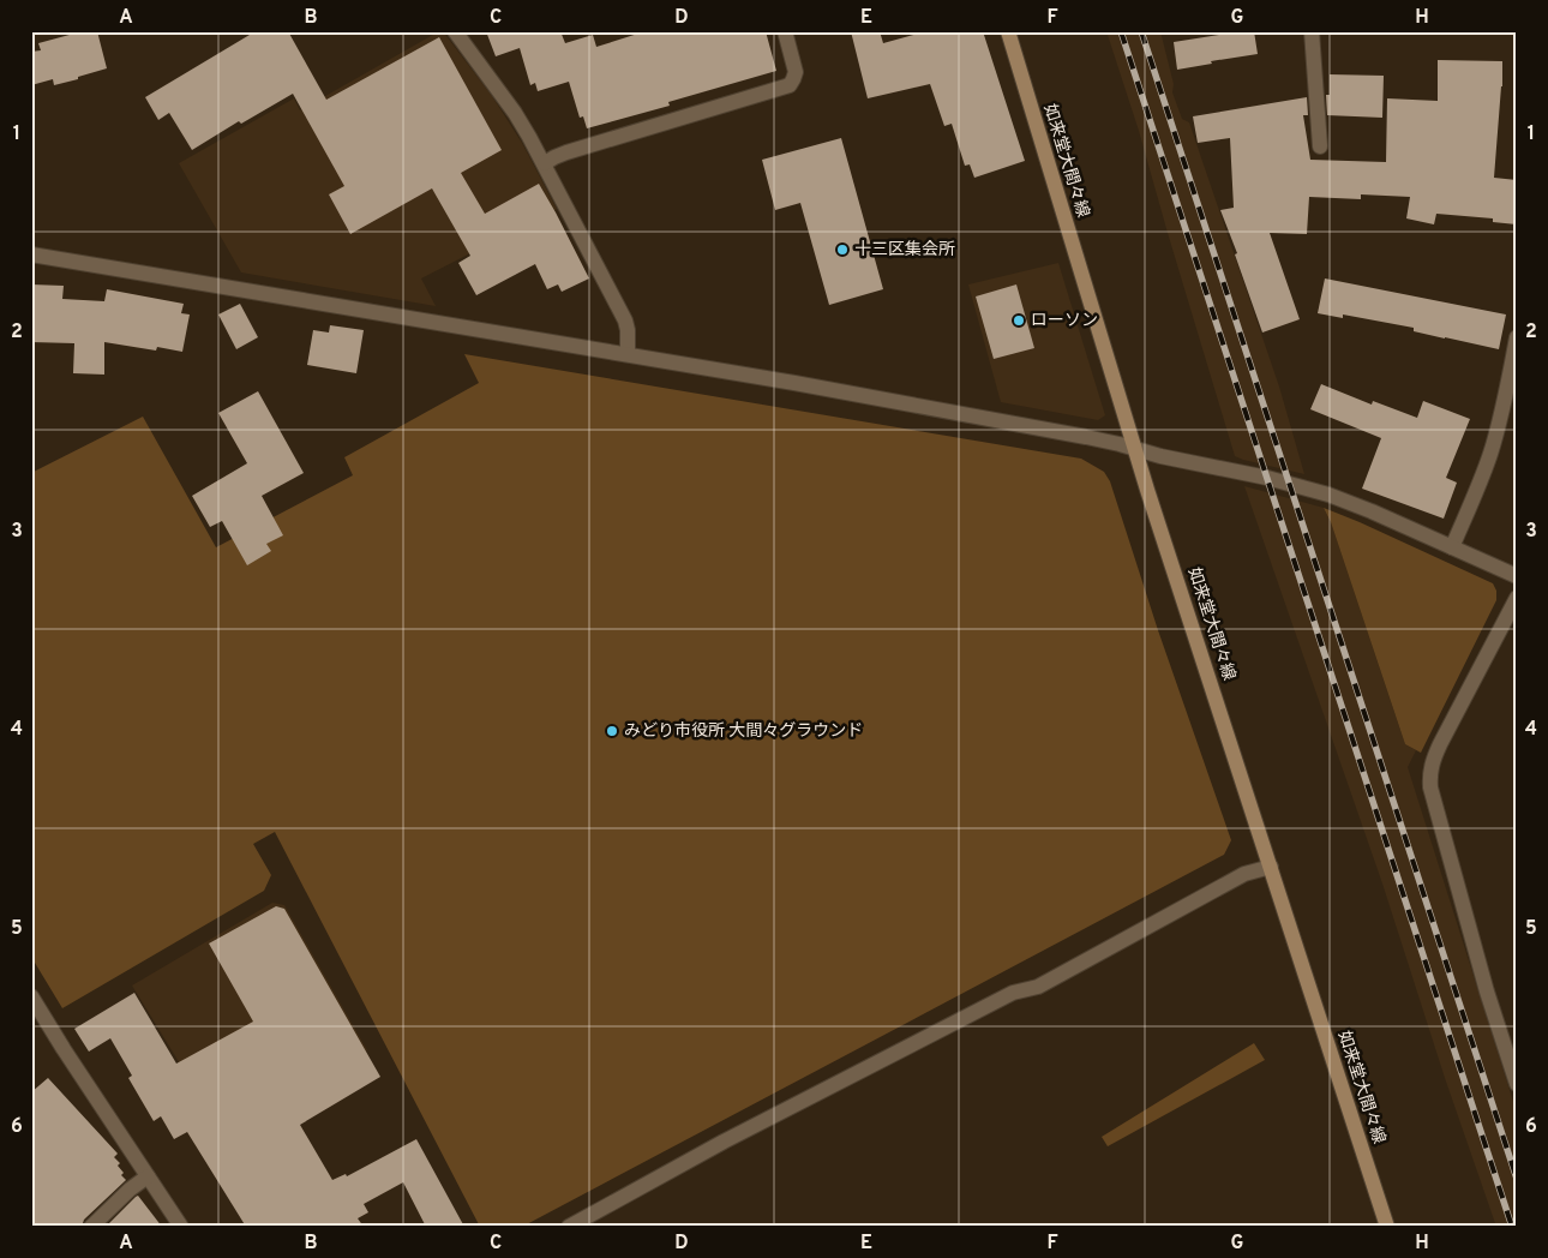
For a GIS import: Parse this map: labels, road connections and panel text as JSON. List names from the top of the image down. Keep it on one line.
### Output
{"streets":{"main road":["如来堂大間々線"]},"places":["十三区集会所","ローソン","みどり市役所 大間々グラウンド"],"grid":{"columns":["A","B","C","D","E","F","G","H"],"rows":["1","2","3","4","5","6"]}}
